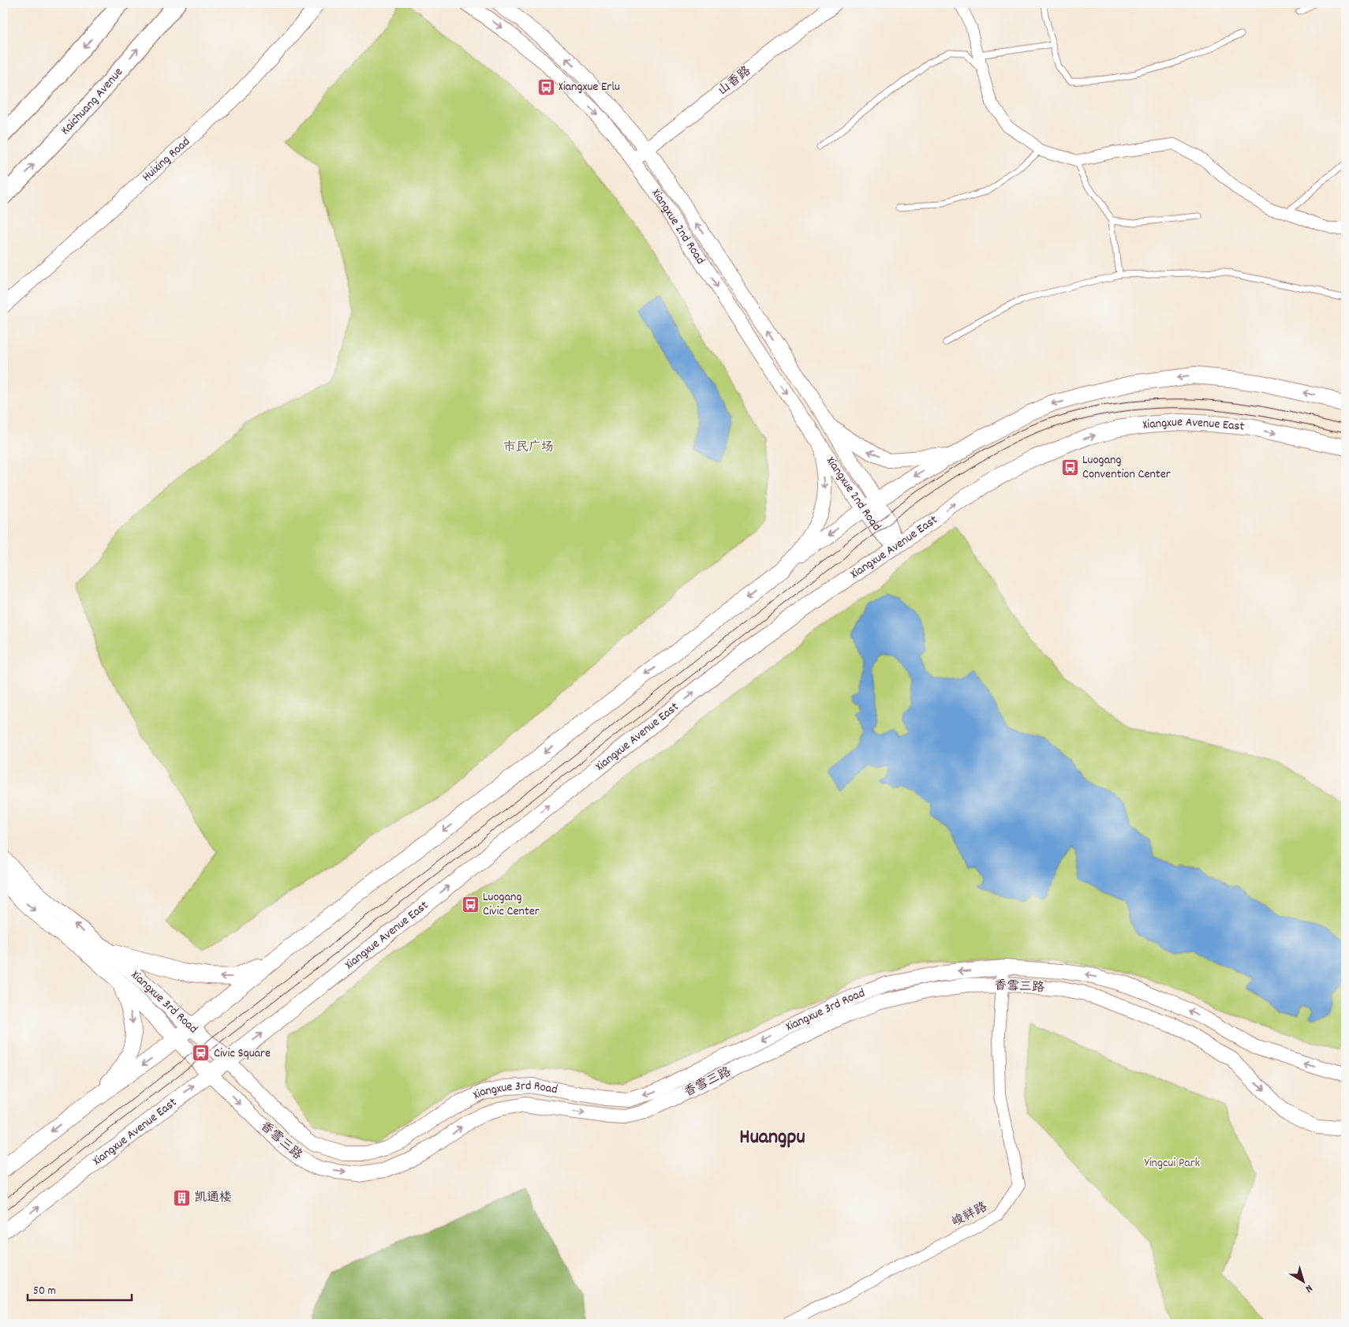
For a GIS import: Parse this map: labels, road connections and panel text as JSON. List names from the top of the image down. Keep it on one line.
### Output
{"streets":{"main road":["Kaichuang Avenue","Xiangxue Avenue East","Xiangxue 3rd Road"],"street":["山香路","Huixing Road","Xiangxue 2nd Road","香雪三路","峻祥路"]},"crossings":[["山香路","Xiangxue 2nd Road"],["Xiangxue 2nd Road","Xiangxue Avenue East"],["Xiangxue Avenue East","香雪三路"],["Xiangxue Avenue East","Xiangxue 3rd Road"],["香雪三路","Xiangxue 3rd Road"],["香雪三路","峻祥路"],["Xiangxue 3rd Road","峻祥路"]],"one_way":["香雪三路"],"districts":["Huangpu"],"parks":["市民广场","Yingcui Park"],"places":{"bus stop":["Xiangxue Erlu","Luogang Convention Center","Luogang Civic Center"],"station":["Civic Square"],"building":["凯通楼"]},"scale_bar":"50 m","north":"bottom right"}
